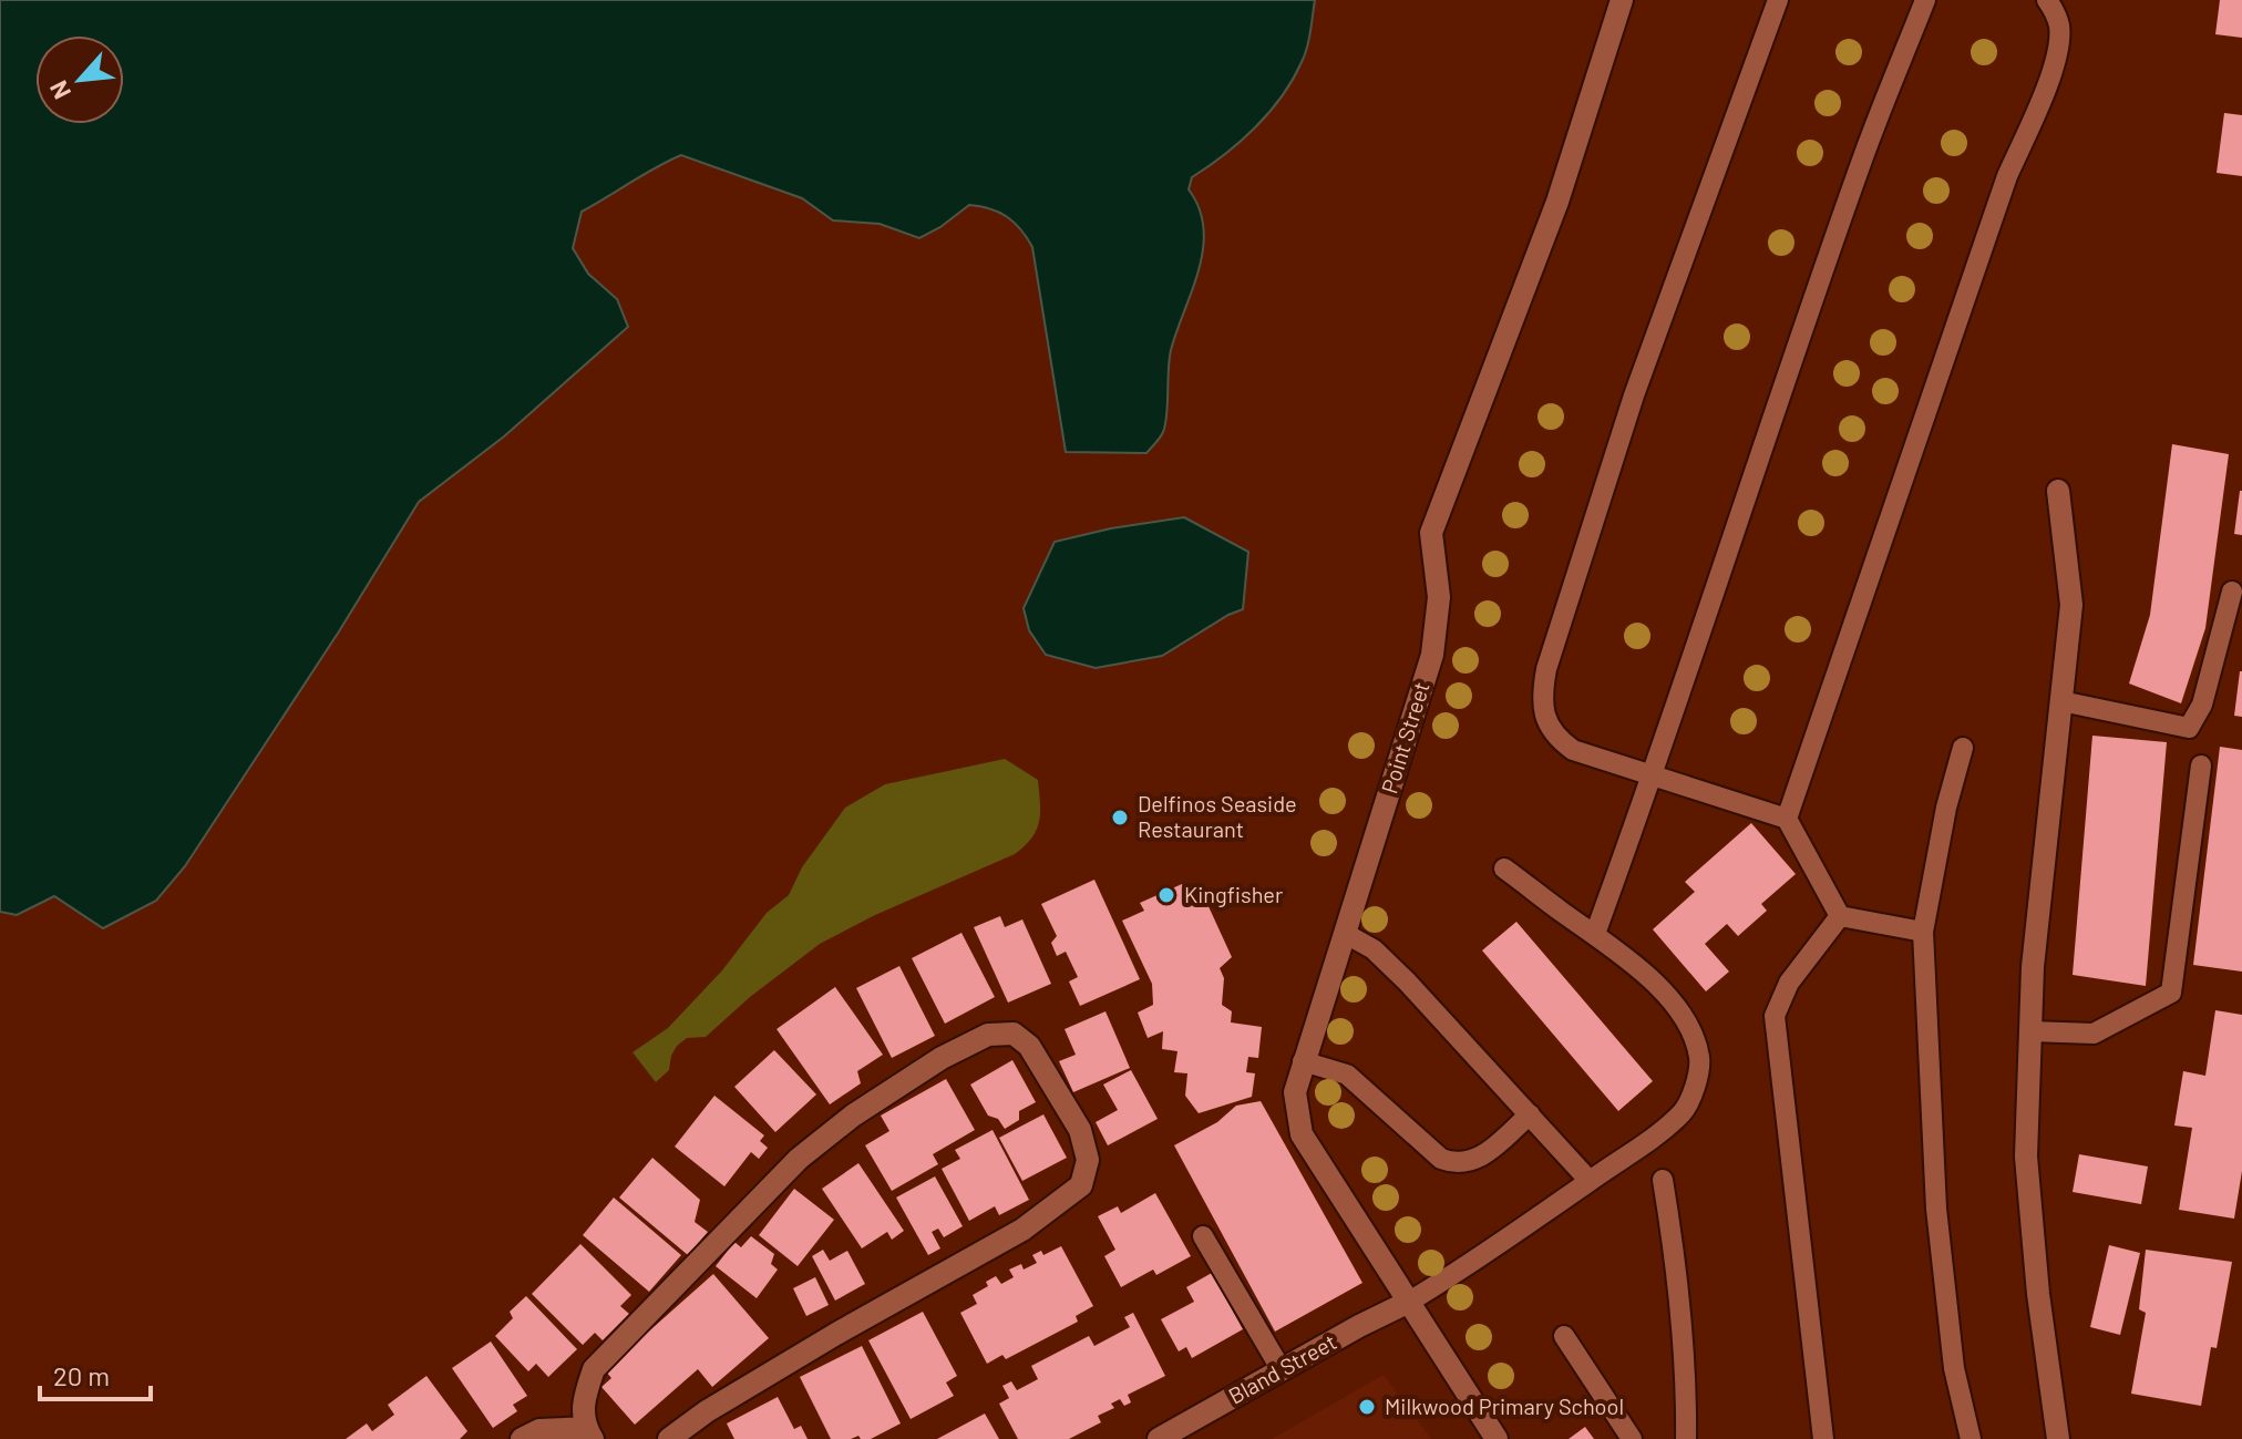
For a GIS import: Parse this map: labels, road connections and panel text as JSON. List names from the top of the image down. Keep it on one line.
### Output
{"streets":{"street":["Point Street","Bland Street"]},"crossings":[["Point Street","Bland Street"]],"places":["Delfinos Seaside Restaurant","Kingfisher","Milkwood Primary School"],"scale_bar":"20 m","north":"bottom left"}
